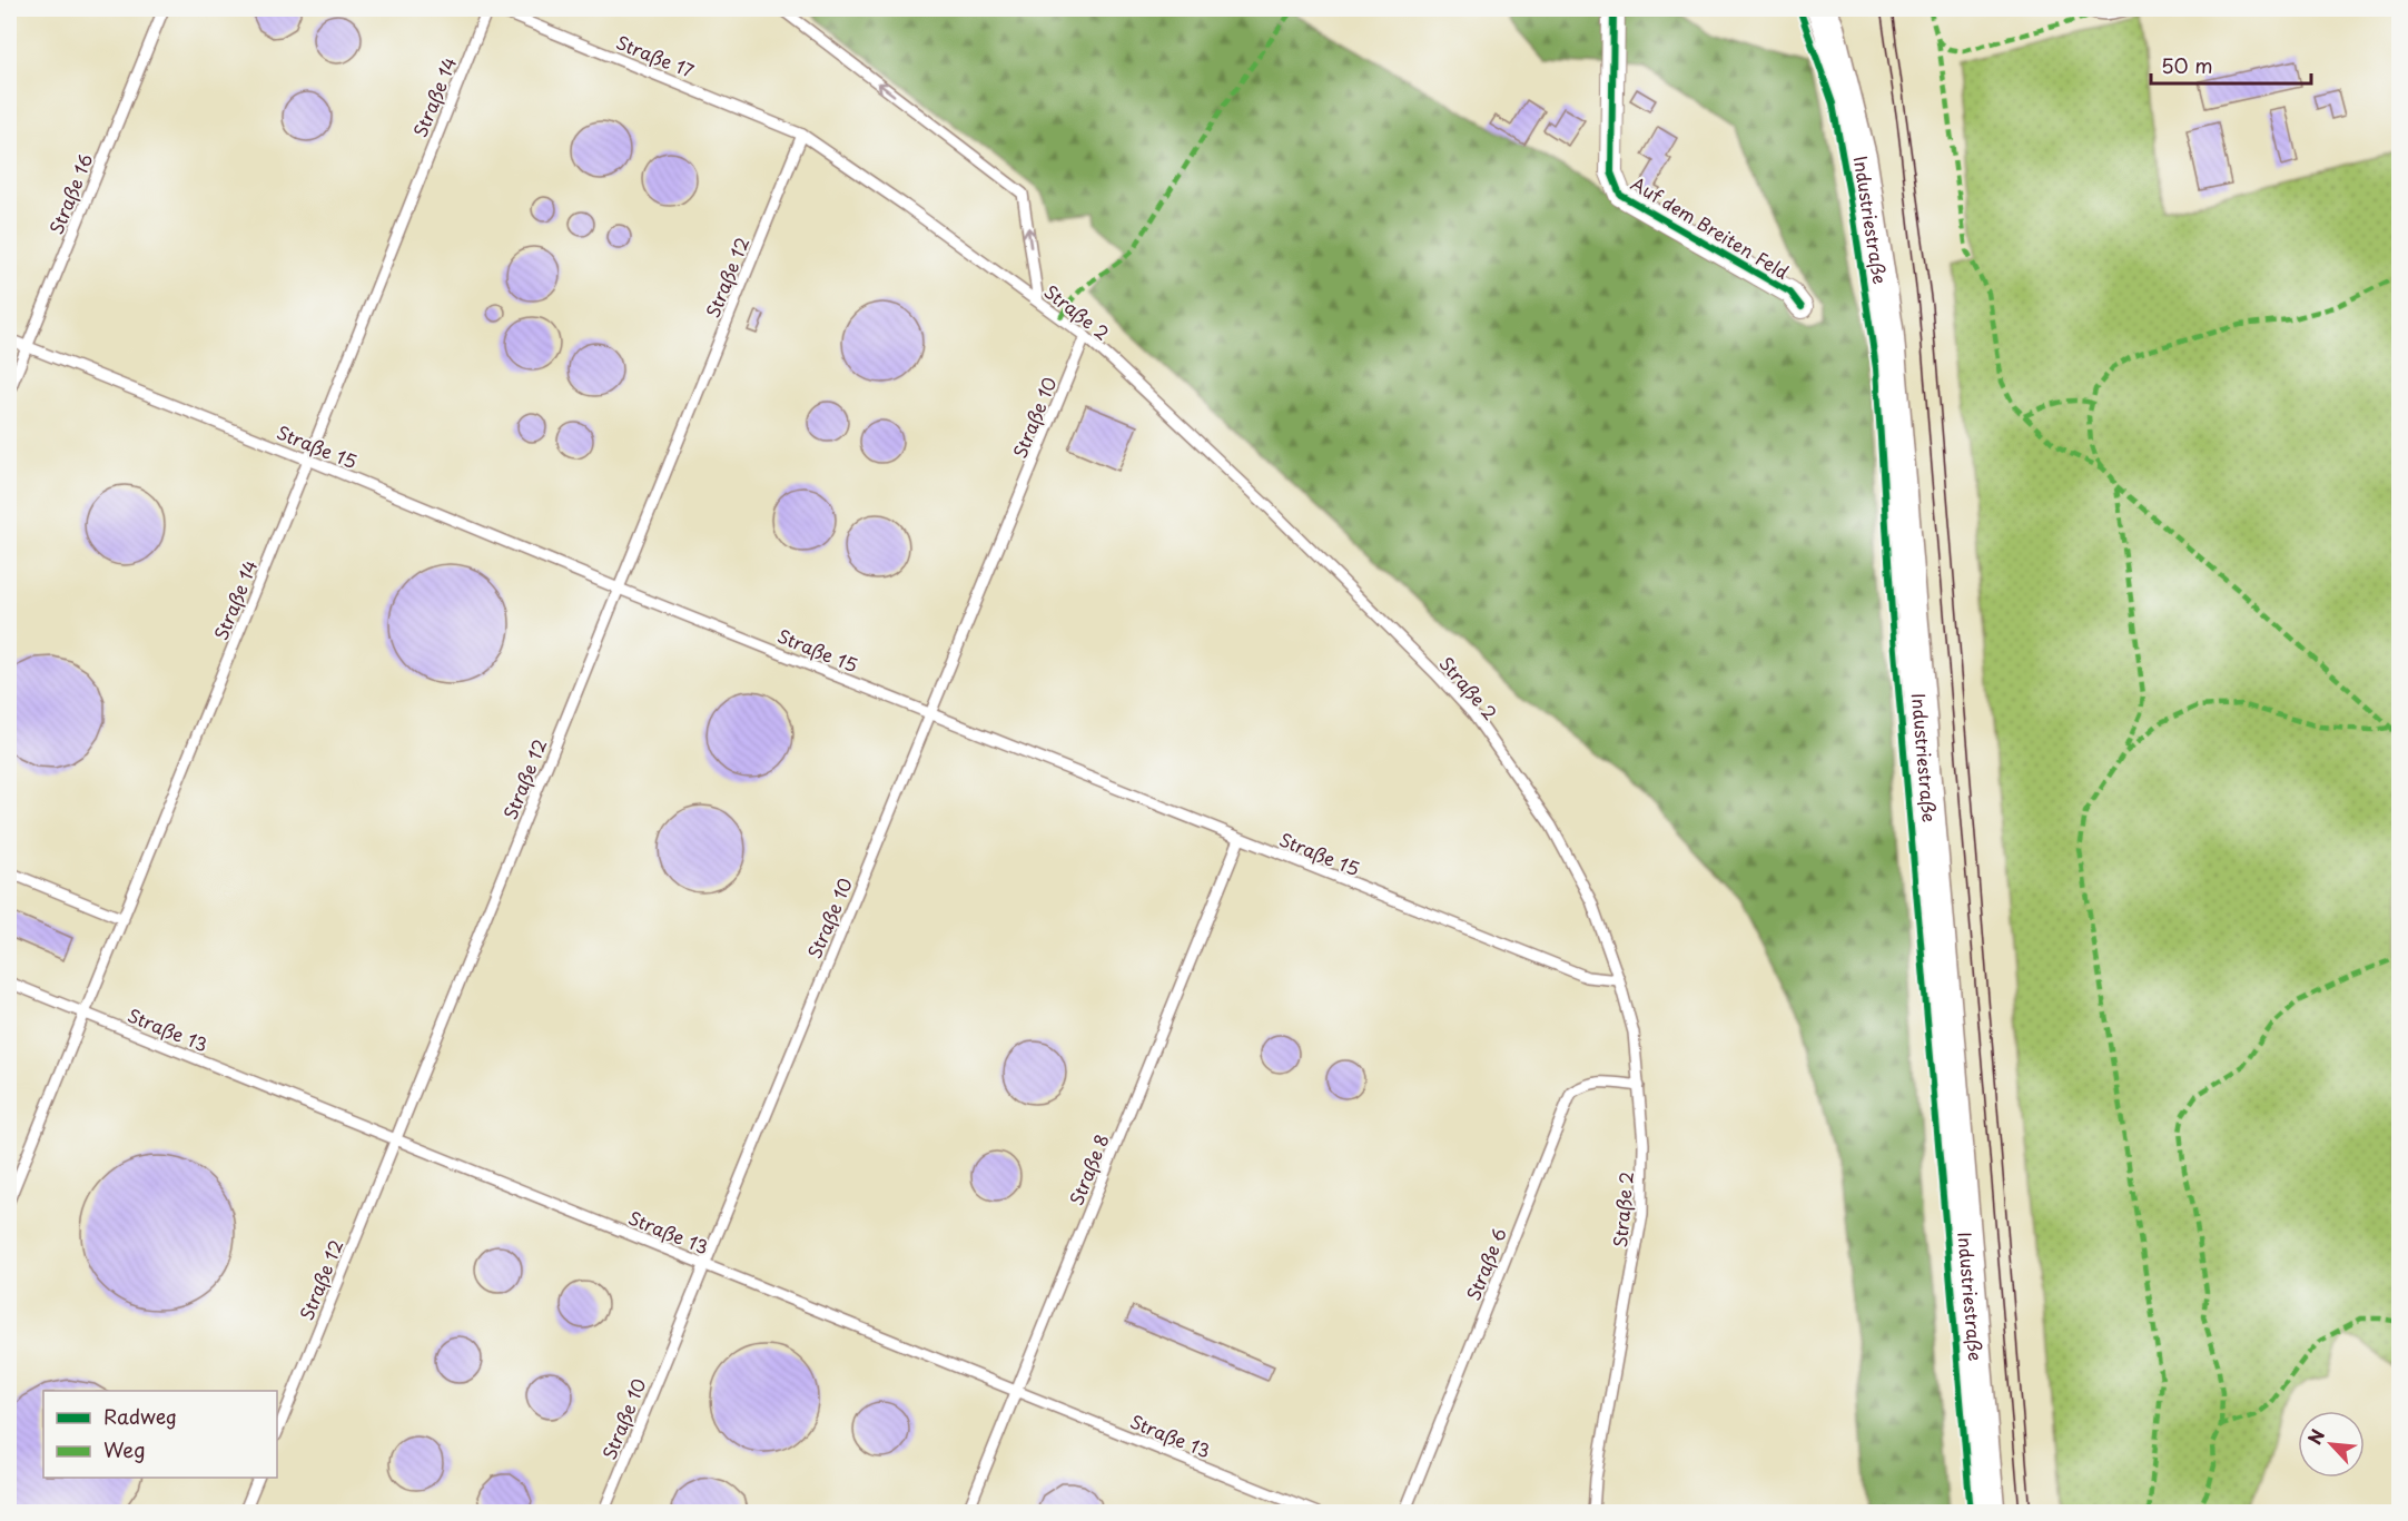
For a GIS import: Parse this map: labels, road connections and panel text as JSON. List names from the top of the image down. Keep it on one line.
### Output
{"streets":{"main road":["Industriestraße"],"street":["Auf dem Breiten Feld"],"lane":["Straße 17","Straße 14","Straße 16","Straße 12","Straße 2","Straße 10","Straße 15","Straße 13","Straße 8","Straße 6"]},"crossings":[["Straße 17","Straße 12"],["Straße 17","Straße 2"],["Straße 14","Straße 15"],["Straße 14","Straße 13"],["Straße 16","Straße 15"],["Straße 12","Straße 2"],["Straße 12","Straße 15"],["Straße 12","Straße 13"],["Straße 2","Straße 10"],["Straße 2","Straße 15"],["Straße 2","Straße 6"],["Straße 10","Straße 15"],["Straße 10","Straße 13"],["Straße 15","Straße 8"],["Straße 13","Straße 8"]],"legend":["Radweg","Weg"],"scale_bar":"50 m","north":"top left"}
